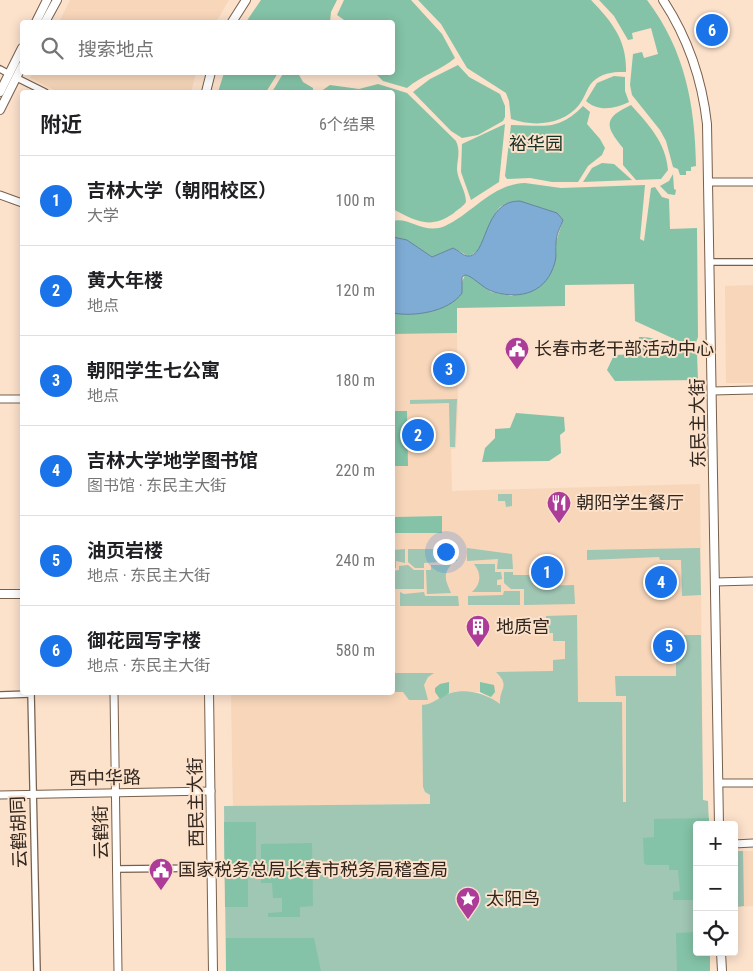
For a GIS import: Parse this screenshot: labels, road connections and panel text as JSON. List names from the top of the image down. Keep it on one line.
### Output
{"streets":{"main road":["东民主大街","西民主大街"],"street":["西中华路","云鹤胡同","云鹤街"]},"crossings":[["西中华路","西民主大街"],["西中华路","云鹤胡同"],["西中华路","云鹤街"]],"parks":["裕华园"],"places":{"public building":["长春市老干部活动中心","国家税务总局长春市税务局稽查局"],"restaurant":["朝阳学生餐厅"],"building":["地质宫"],"place":["太阳鸟"]},"page":{"pins":["6","3","2","1","4","5"],"search":"搜索地点","heading":["附近","6个结果"],"list":[{"mark":"1","name":"吉林大学（朝阳校区）","note":"大学","value":"100 m"},{"mark":"2","name":"黄大年楼","note":"地点","value":"120 m"},{"mark":"3","name":"朝阳学生七公寓","note":"地点","value":"180 m"},{"mark":"4","name":"吉林大学地学图书馆","note":"图书馆 · 东民主大街","value":"220 m"},{"mark":"5","name":"油页岩楼","note":"地点 · 东民主大街","value":"240 m"},{"mark":"6","name":"御花园写字楼","note":"地点 · 东民主大街","value":"580 m"}],"map_buttons":["+","−"]}}
